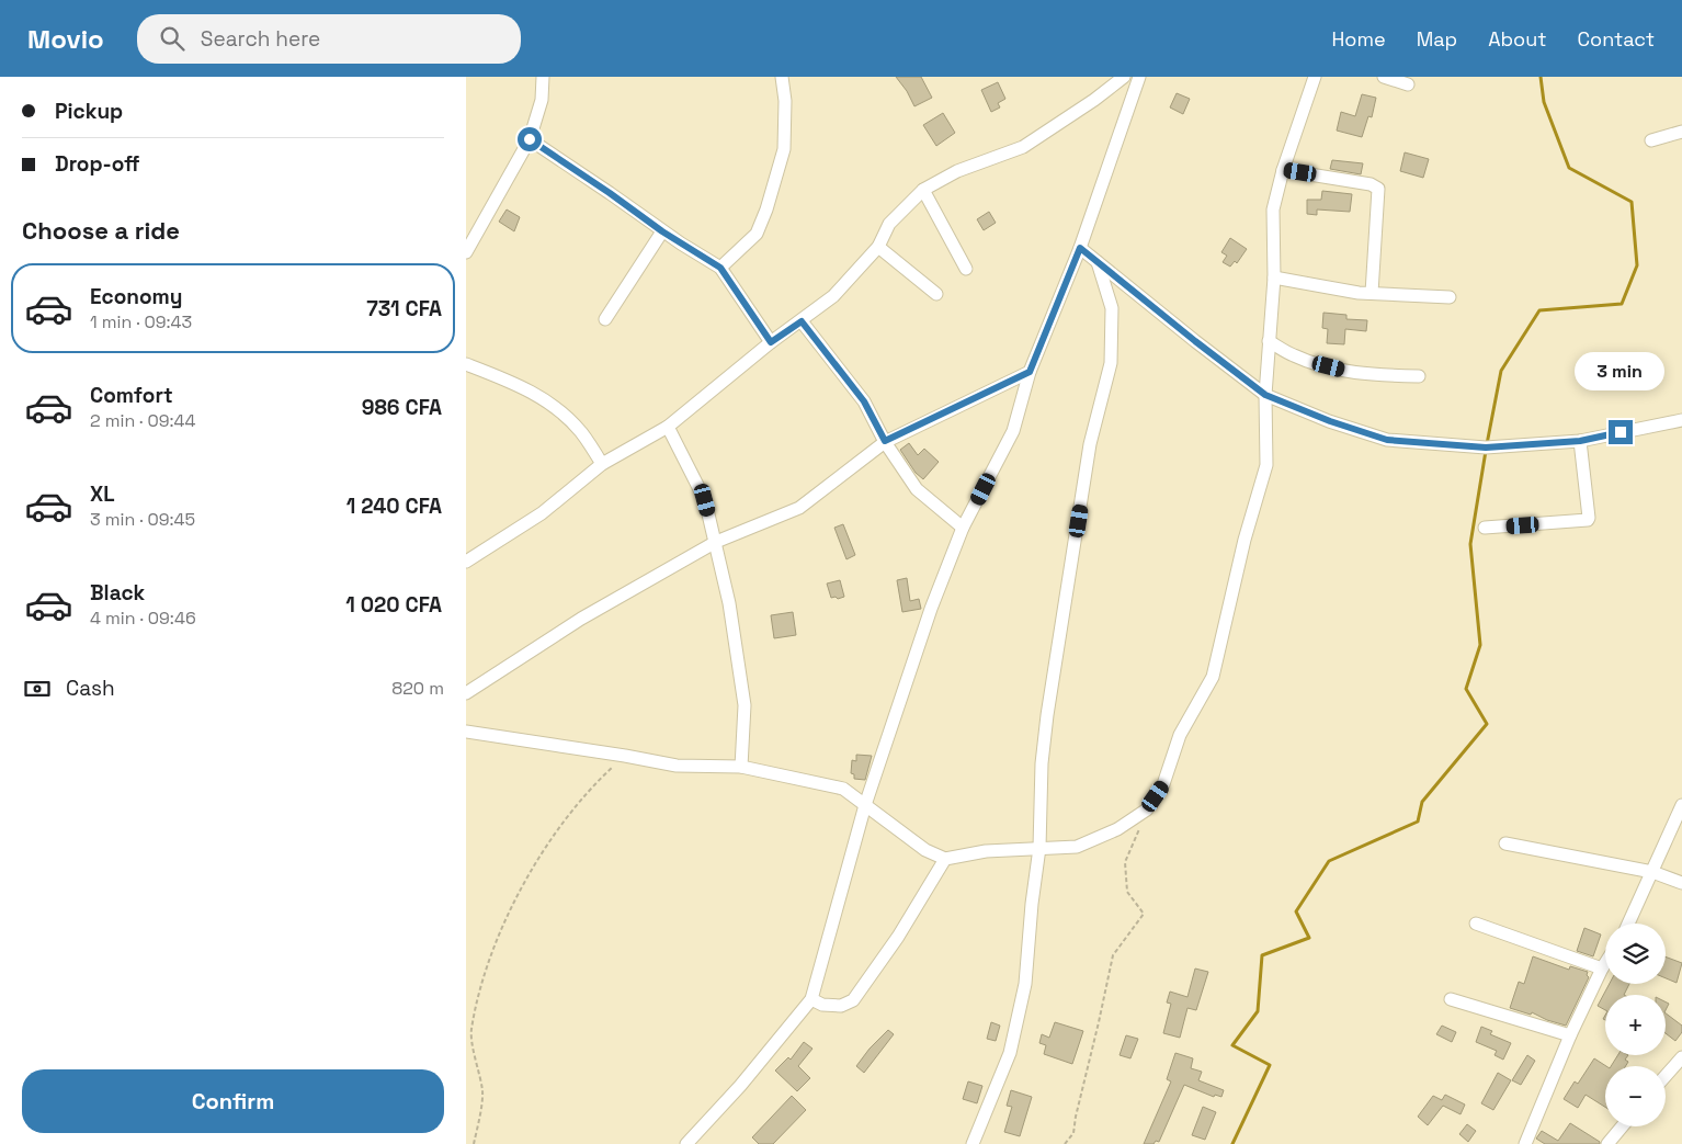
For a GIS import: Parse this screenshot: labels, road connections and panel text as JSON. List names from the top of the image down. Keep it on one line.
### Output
{"page":{"header":"Movio","search":"Search here","nav":["Home","Map","About","Contact"],"banner":["Pickup","Drop-off"],"heading":"Choose a ride","list":[{"name":"Economy","note":"1 min · 09:43","value":"731 CFA"},{"name":"Comfort","note":"2 min · 09:44","value":"986 CFA"},{"name":"XL","note":"3 min · 09:45","value":"1 240 CFA"},{"name":"Black","note":"4 min · 09:46","value":"1 020 CFA"}],"bubble":"3 min","pay":["Cash","820 m"],"map_buttons":["+","−"],"buttons":"Confirm"}}
